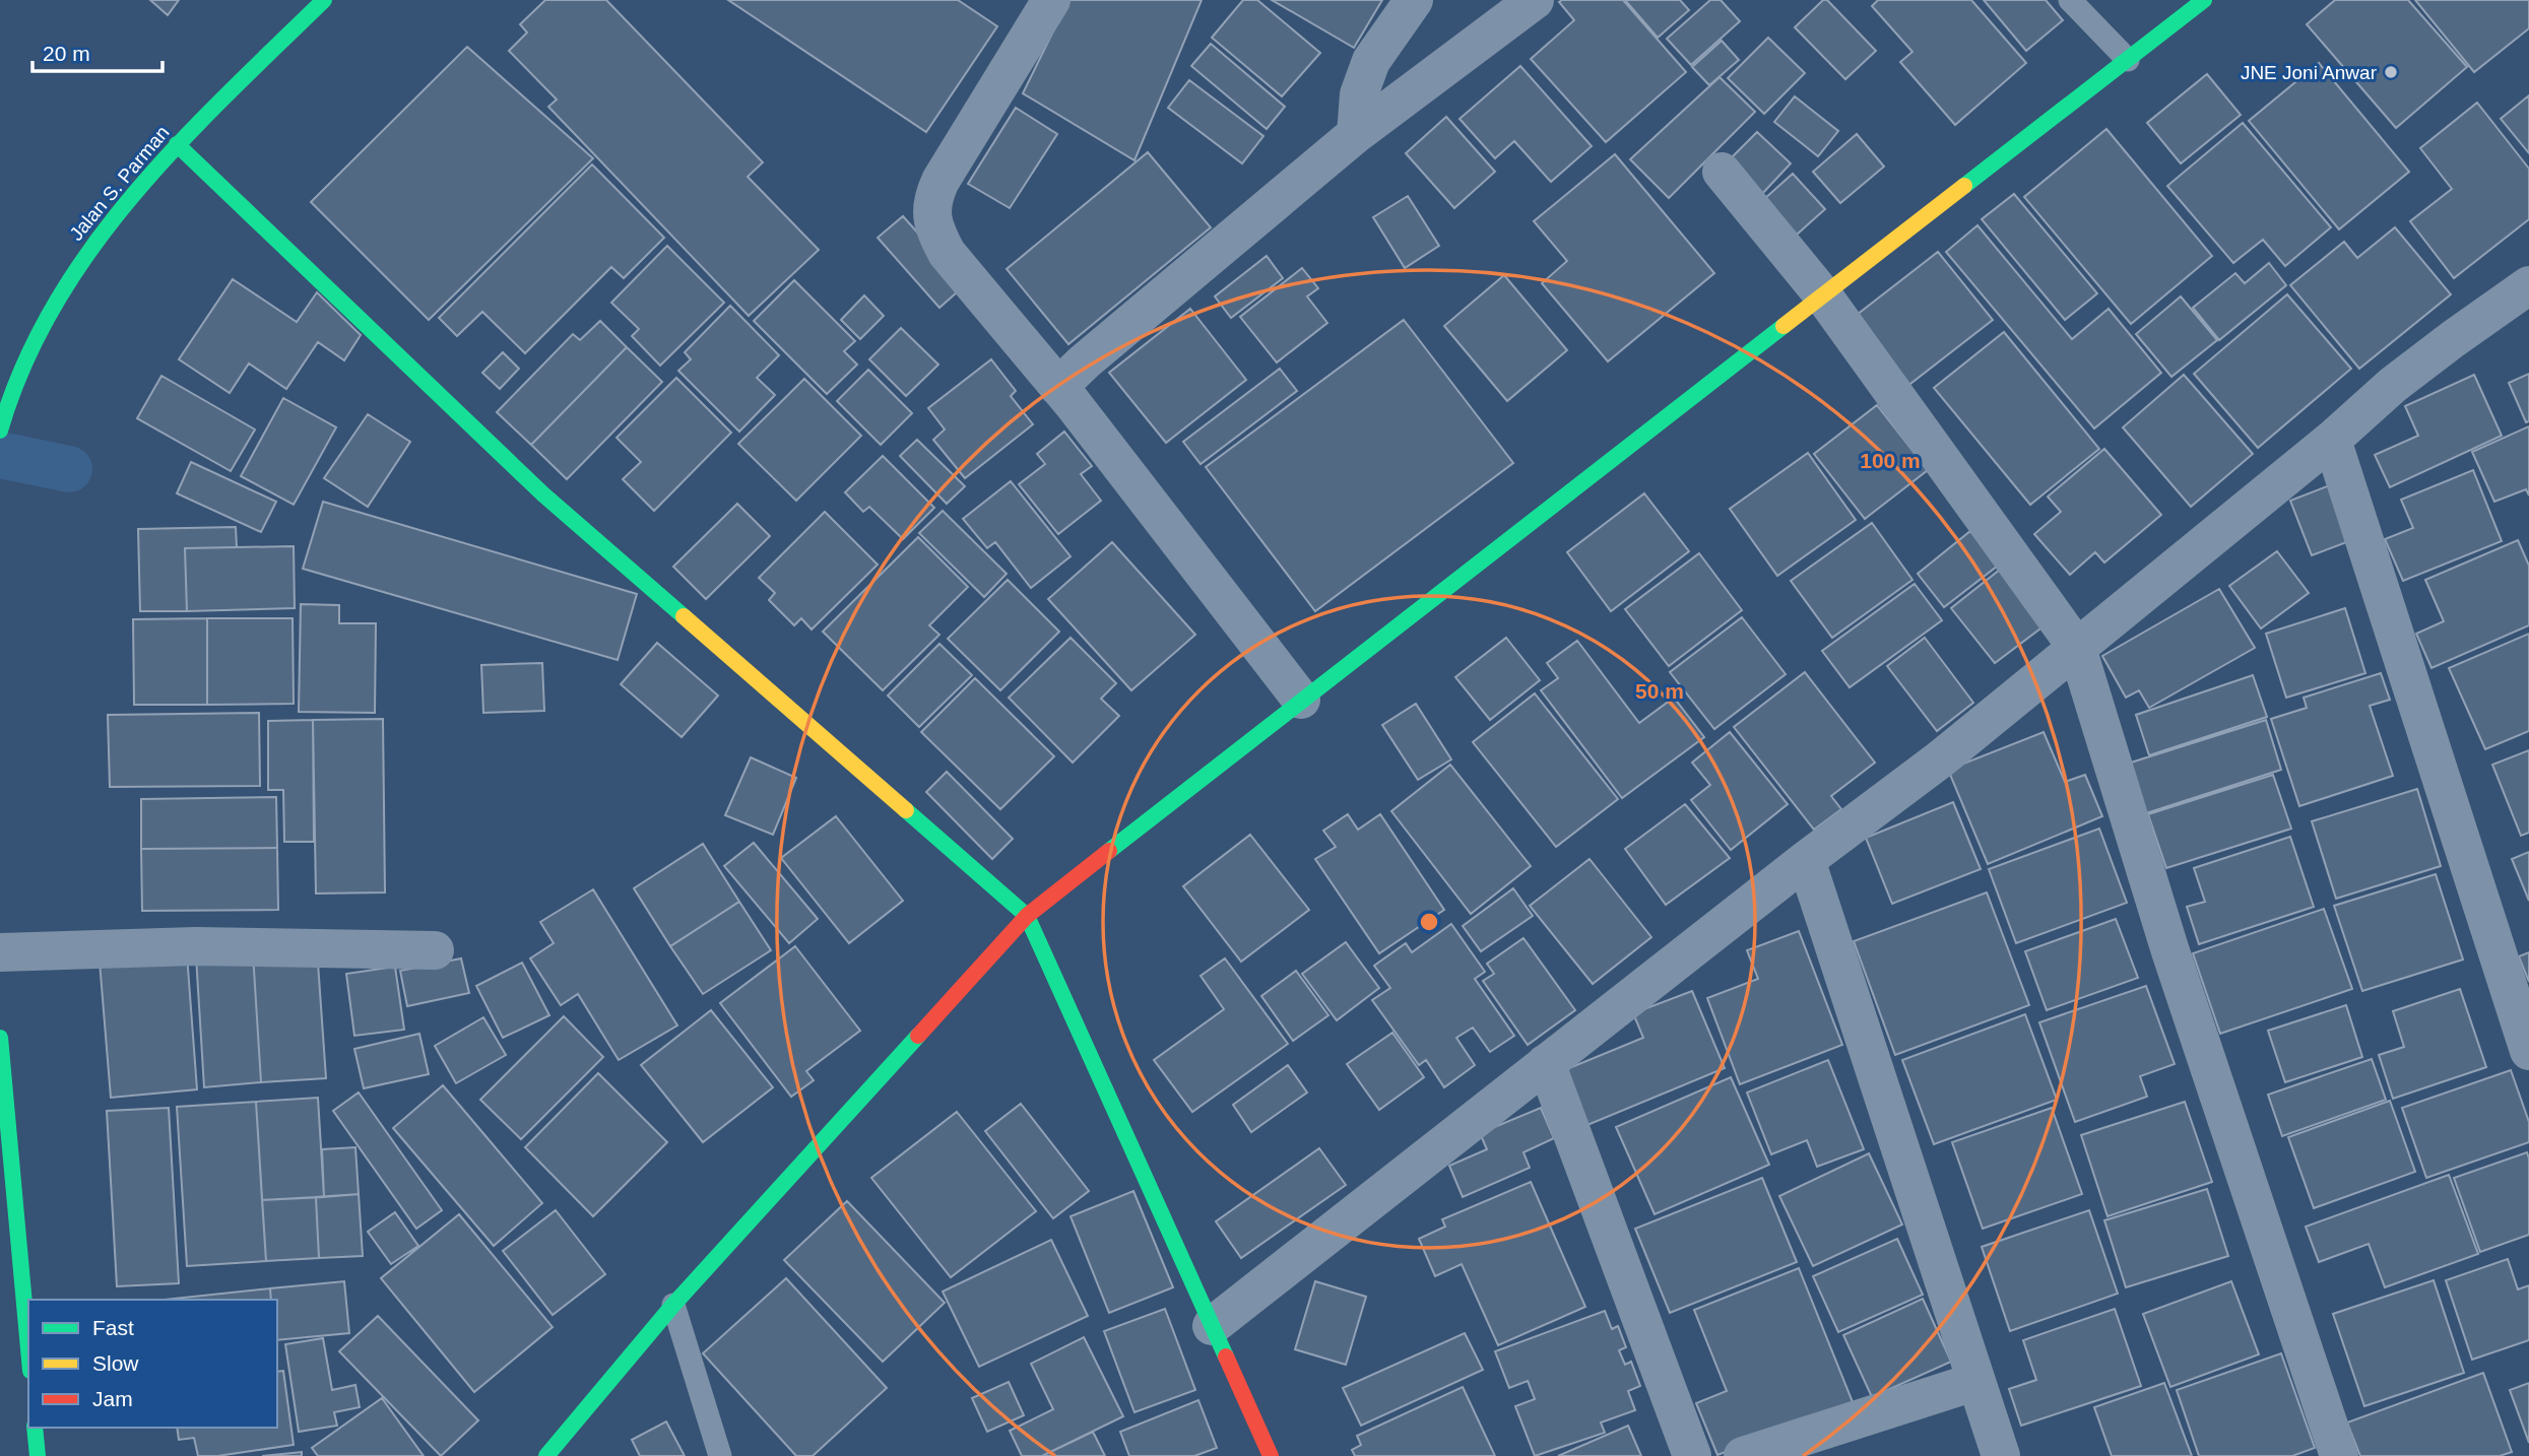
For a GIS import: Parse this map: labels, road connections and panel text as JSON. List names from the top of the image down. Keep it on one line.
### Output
{"streets":{"main road":["Jalan S. Parman"]},"places":["JNE Joni Anwar"],"legend":["Fast","Slow","Jam"],"scale_bar":"20 m","rings":["100 m","50 m"]}
